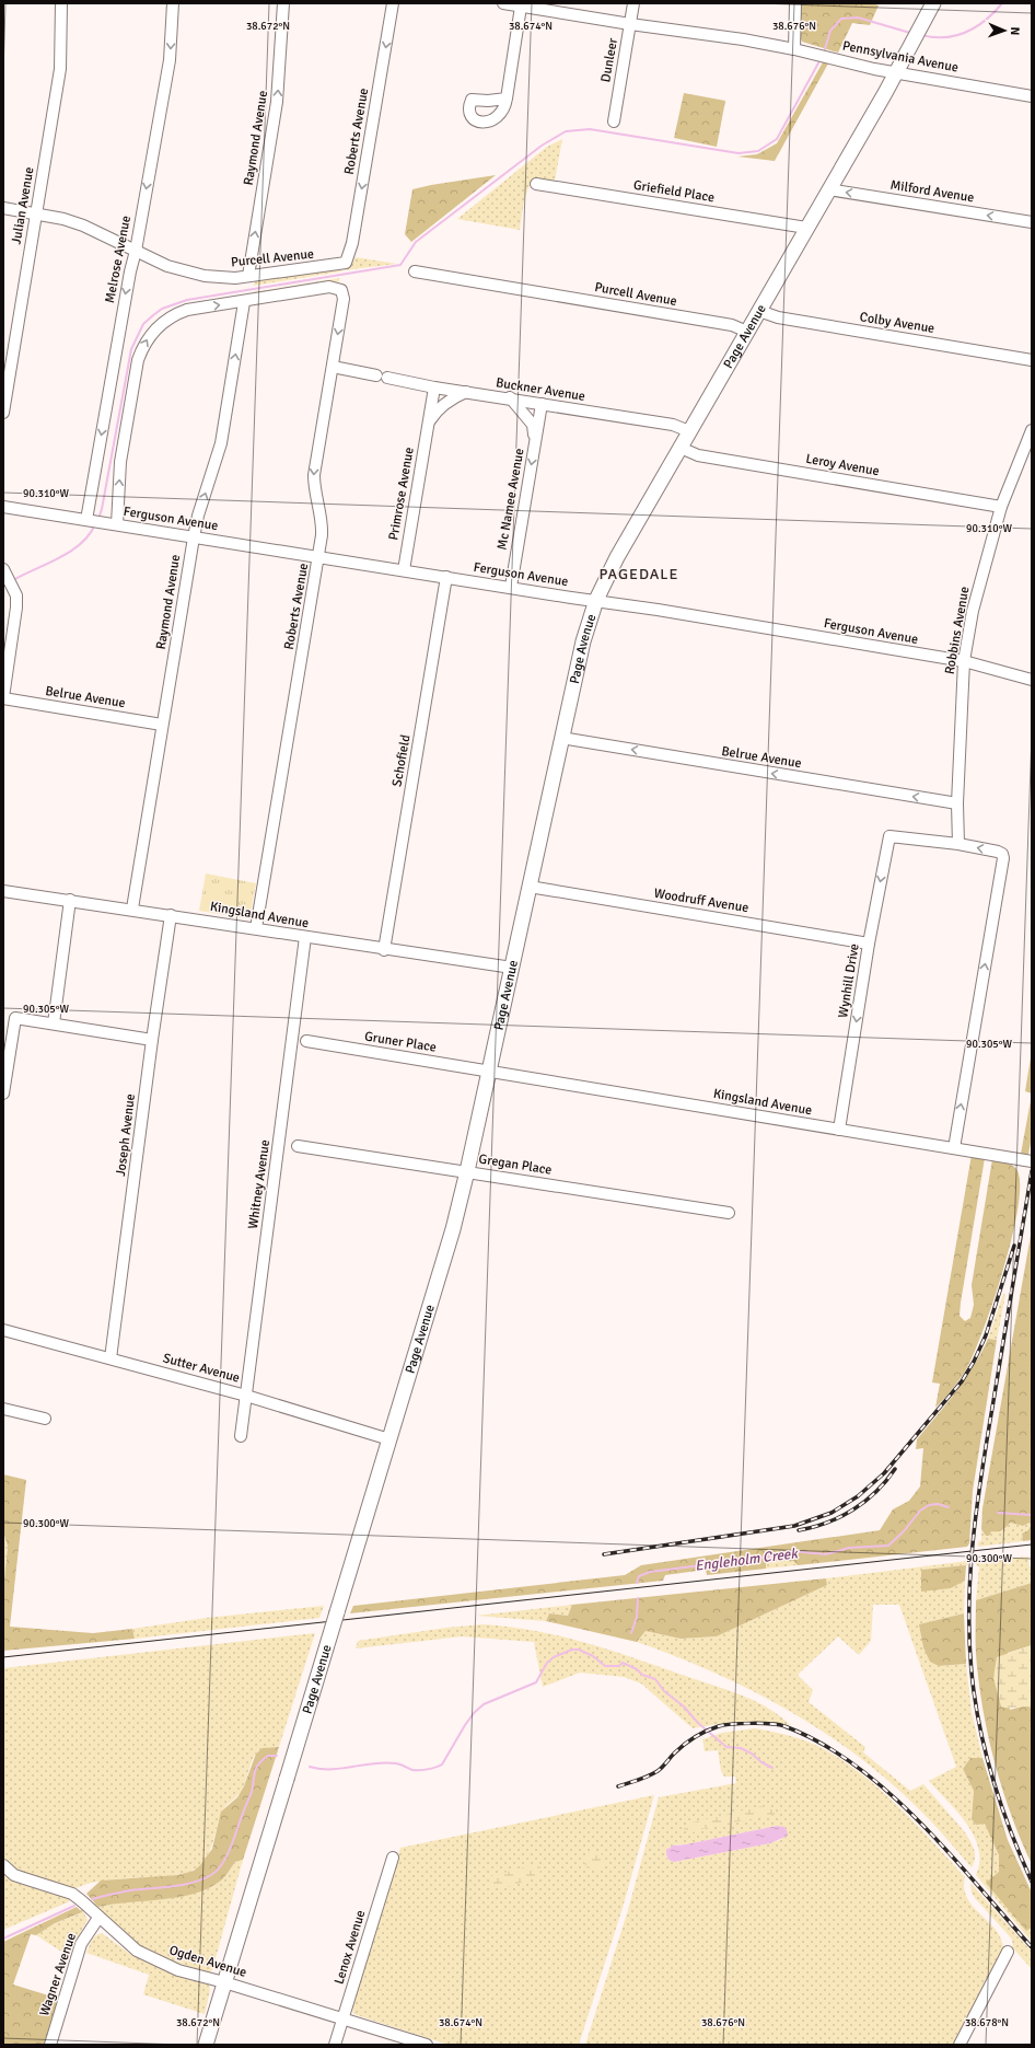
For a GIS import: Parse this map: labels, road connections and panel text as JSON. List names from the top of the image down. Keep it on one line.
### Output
{"streets":{"main road":["Page Avenue"],"street":["Pennsylvania Avenue","Dunleer","Roberts Avenue","Raymond Avenue","Griefield Place","Milford Avenue","Julian Avenue","Purcell Avenue","Melrose Avenue","Colby Avenue","Buckner Avenue","Leroy Avenue","Primrose Avenue","Mc Namee Avenue","Ferguson Avenue","Robbins Avenue","Belrue Avenue","Schofield","Woodruff Avenue","Kingsland Avenue","Wynhill Drive","Gruner Place","Joseph Avenue","Gregan Place","Whitney Avenue","Sutter Avenue","Lenox Avenue","Ogden Avenue","Wagner Avenue"]},"crossings":[["Pennsylvania Avenue","Dunleer"],["Pennsylvania Avenue","Page Avenue"],["Roberts Avenue","Raymond Avenue"],["Roberts Avenue","Purcell Avenue"],["Roberts Avenue","Buckner Avenue"],["Roberts Avenue","Ferguson Avenue"],["Roberts Avenue","Kingsland Avenue"],["Raymond Avenue","Purcell Avenue"],["Raymond Avenue","Ferguson Avenue"],["Raymond Avenue","Belrue Avenue"],["Raymond Avenue","Kingsland Avenue"],["Griefield Place","Page Avenue"],["Milford Avenue","Page Avenue"],["Julian Avenue","Purcell Avenue"],["Purcell Avenue","Melrose Avenue"],["Purcell Avenue","Page Avenue"],["Melrose Avenue","Ferguson Avenue"],["Colby Avenue","Page Avenue"],["Page Avenue","Buckner Avenue"],["Page Avenue","Leroy Avenue"],["Page Avenue","Ferguson Avenue"],["Page Avenue","Belrue Avenue"],["Page Avenue","Woodruff Avenue"],["Page Avenue","Kingsland Avenue"],["Page Avenue","Gruner Place"],["Page Avenue","Gregan Place"],["Page Avenue","Sutter Avenue"],["Page Avenue","Ogden Avenue"],["Buckner Avenue","Primrose Avenue"],["Buckner Avenue","Mc Namee Avenue"],["Leroy Avenue","Robbins Avenue"],["Primrose Avenue","Ferguson Avenue"],["Mc Namee Avenue","Ferguson Avenue"],["Ferguson Avenue","Robbins Avenue"],["Ferguson Avenue","Schofield"],["Robbins Avenue","Belrue Avenue"],["Robbins Avenue","Wynhill Drive"],["Schofield","Kingsland Avenue"],["Woodruff Avenue","Wynhill Drive"],["Kingsland Avenue","Wynhill Drive"],["Kingsland Avenue","Gruner Place"],["Kingsland Avenue","Joseph Avenue"],["Kingsland Avenue","Whitney Avenue"],["Joseph Avenue","Sutter Avenue"],["Whitney Avenue","Sutter Avenue"],["Lenox Avenue","Ogden Avenue"],["Ogden Avenue","Wagner Avenue"]],"one_way":["Roberts Avenue","Raymond Avenue","Milford Avenue","Melrose Avenue","Mc Namee Avenue","Belrue Avenue","Wynhill Drive"],"districts":["PAGEDALE"],"water":["Engleholm Creek"],"north":"right","coordinates":["38.672°N","38.674°N","38.676°N","90.310°W","90.305°W","90.300°W","38.678°N"]}
